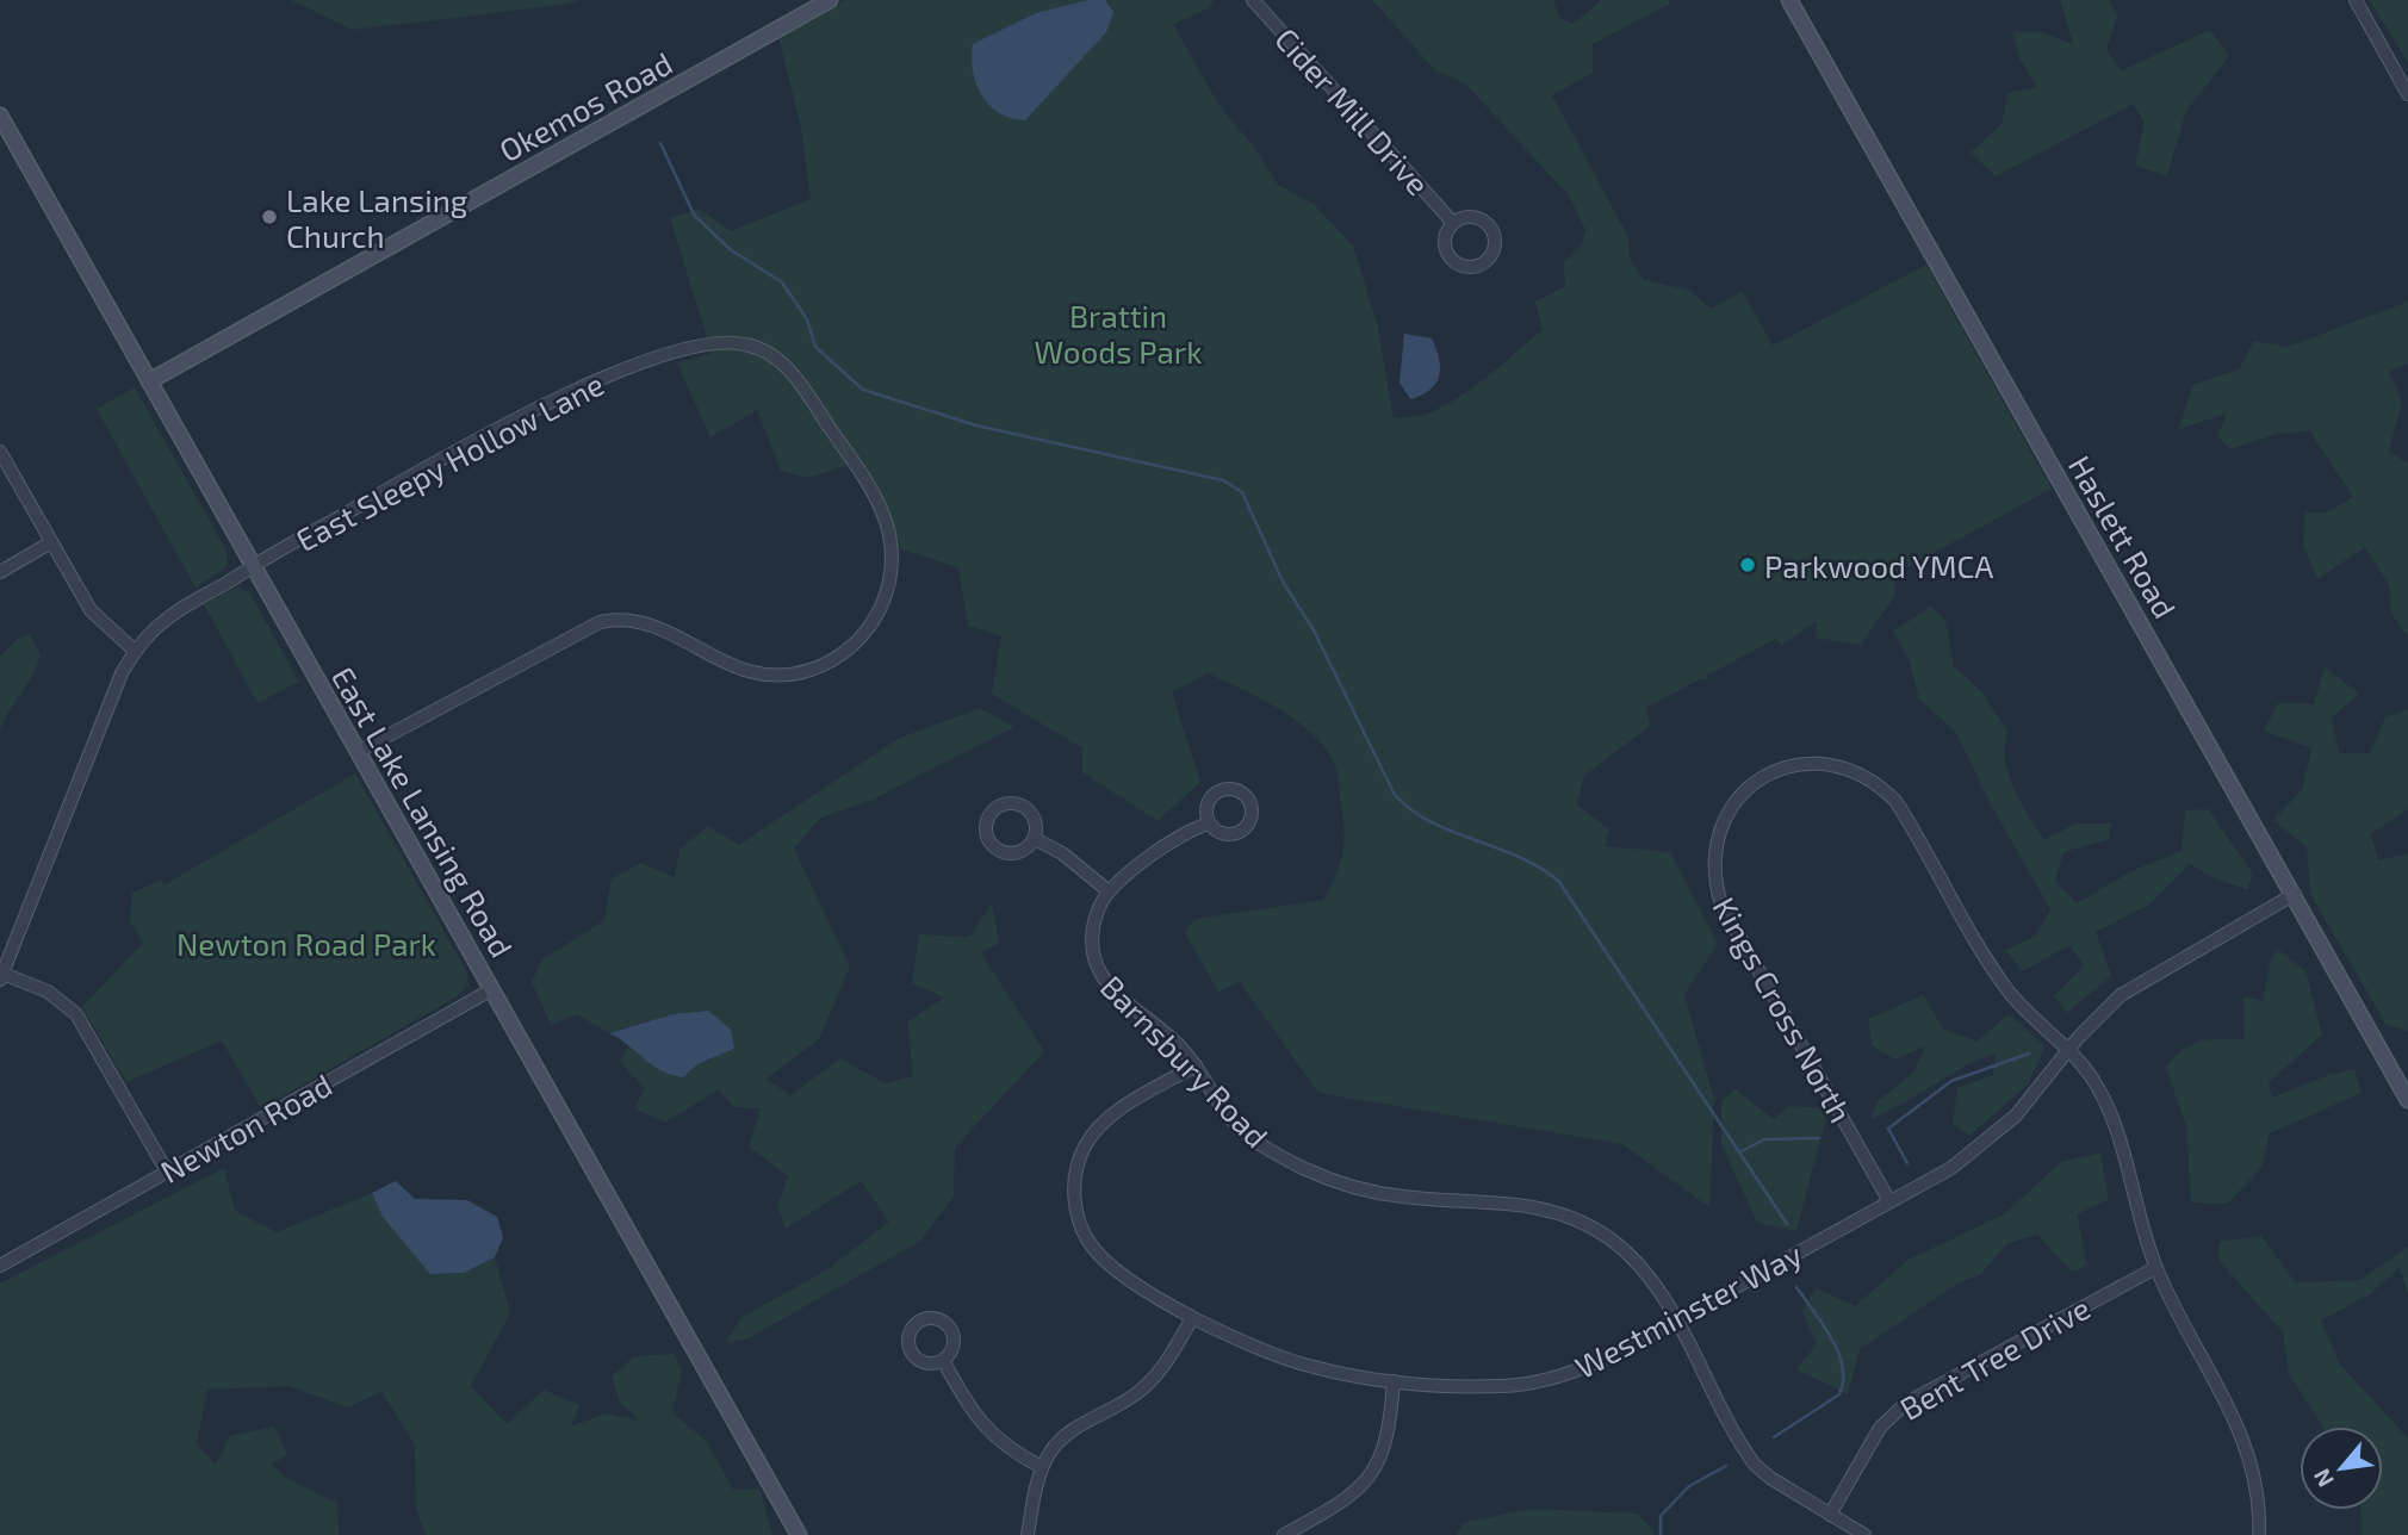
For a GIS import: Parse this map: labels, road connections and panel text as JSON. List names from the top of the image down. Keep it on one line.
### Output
{"streets":{"street":["Okemos Road","Cider Mill Drive","East Sleepy Hollow Lane","Haslett Road","East Lake Lansing Road","Kings Cross North","Barnsbury Road","Newton Road","Westminster Way","Bent Tree Drive"]},"crossings":[["Okemos Road","East Lake Lansing Road"],["East Sleepy Hollow Lane","East Lake Lansing Road"],["Haslett Road","Westminster Way"],["East Lake Lansing Road","Newton Road"],["Kings Cross North","Westminster Way"],["Barnsbury Road","Westminster Way"],["Barnsbury Road","Bent Tree Drive"]],"parks":["Brattin Woods Park","Newton Road Park"],"places":["Lake Lansing Church","Parkwood YMCA"],"north":"bottom left"}
